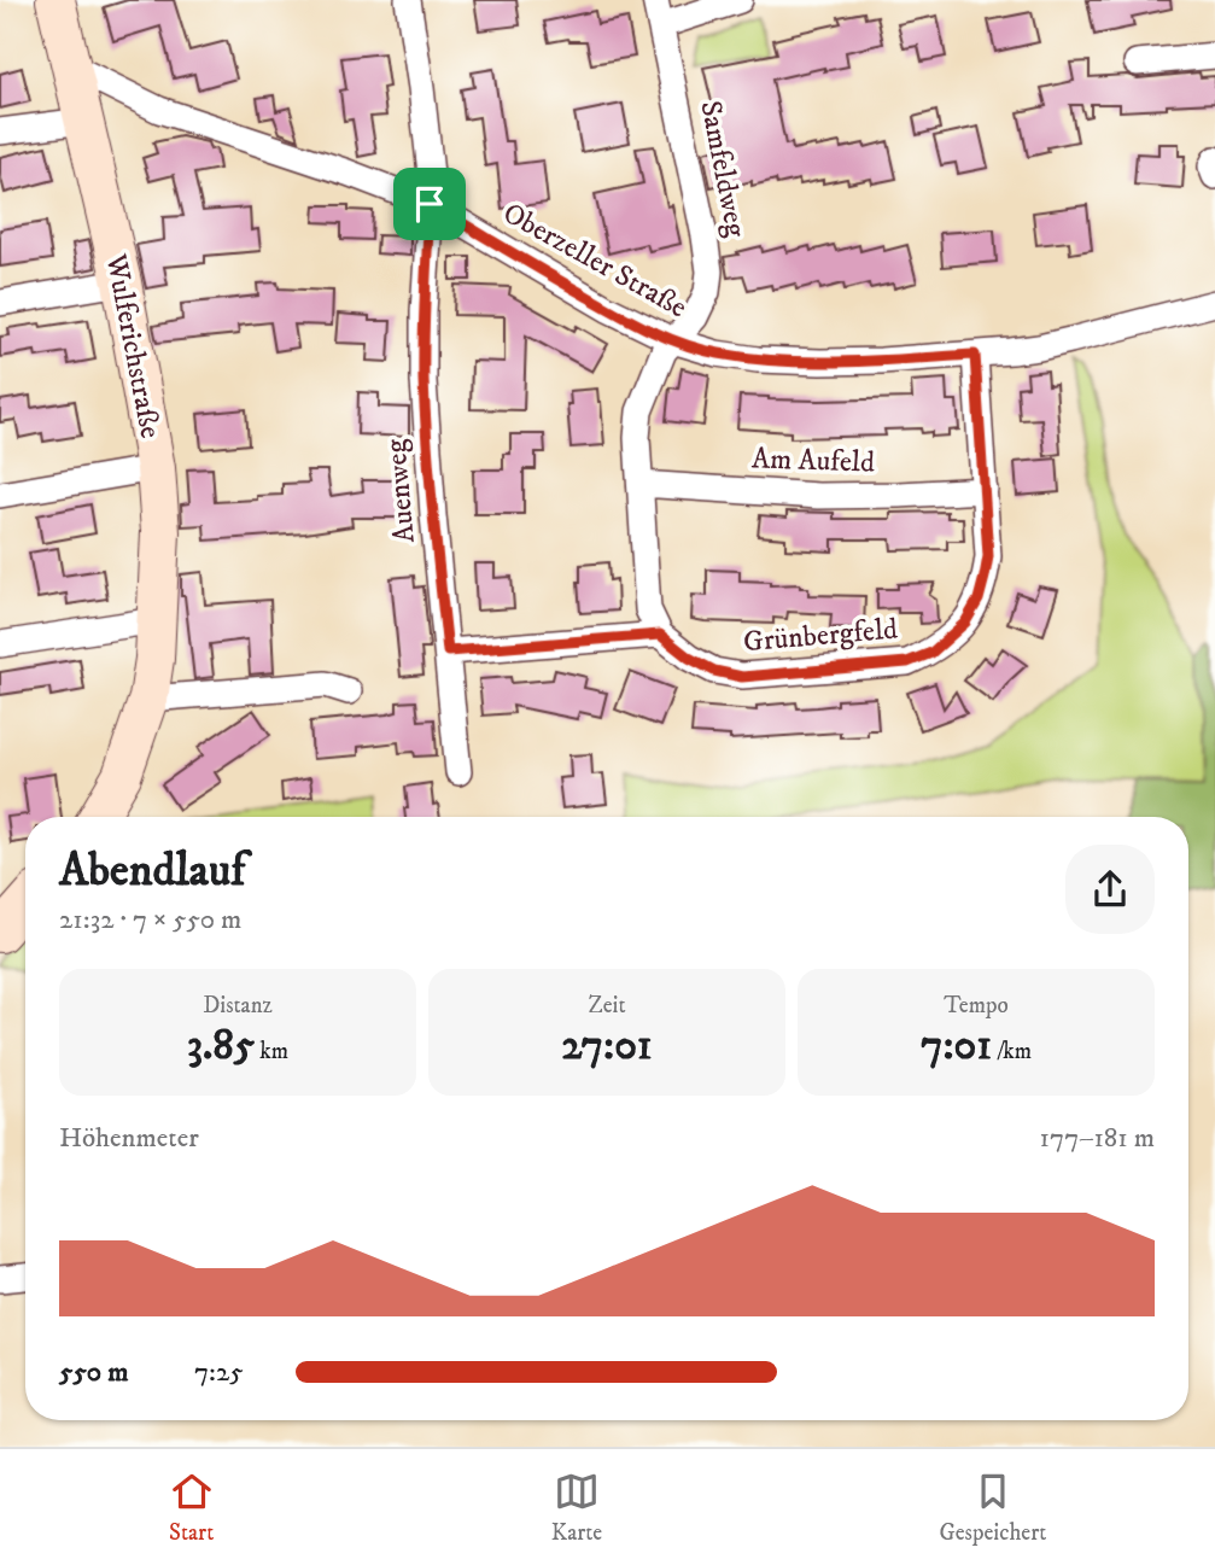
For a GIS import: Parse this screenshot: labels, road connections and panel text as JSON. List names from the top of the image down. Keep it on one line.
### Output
{"streets":{"main road":["Wulferichstraße"],"street":["Samfeldweg","Oberzeller Straße","Am Aufeld","Auenweg","Grünbergfeld"]},"crossings":[["Samfeldweg","Oberzeller Straße"],["Oberzeller Straße","Wulferichstraße"],["Oberzeller Straße","Auenweg"],["Oberzeller Straße","Grünbergfeld"],["Am Aufeld","Grünbergfeld"]],"page":{"heading":["Abendlauf","21:32 · 7 × 550 m"],"stats":[["Distanz","3.85 km"],["Zeit","27:01"],["Tempo","7:01 /km"]],"chart":["Höhenmeter","177–181 m"],"list":[{"name":"550 m","note":"7:25"}],"tabs":["Start","Karte","Gespeichert"]}}
